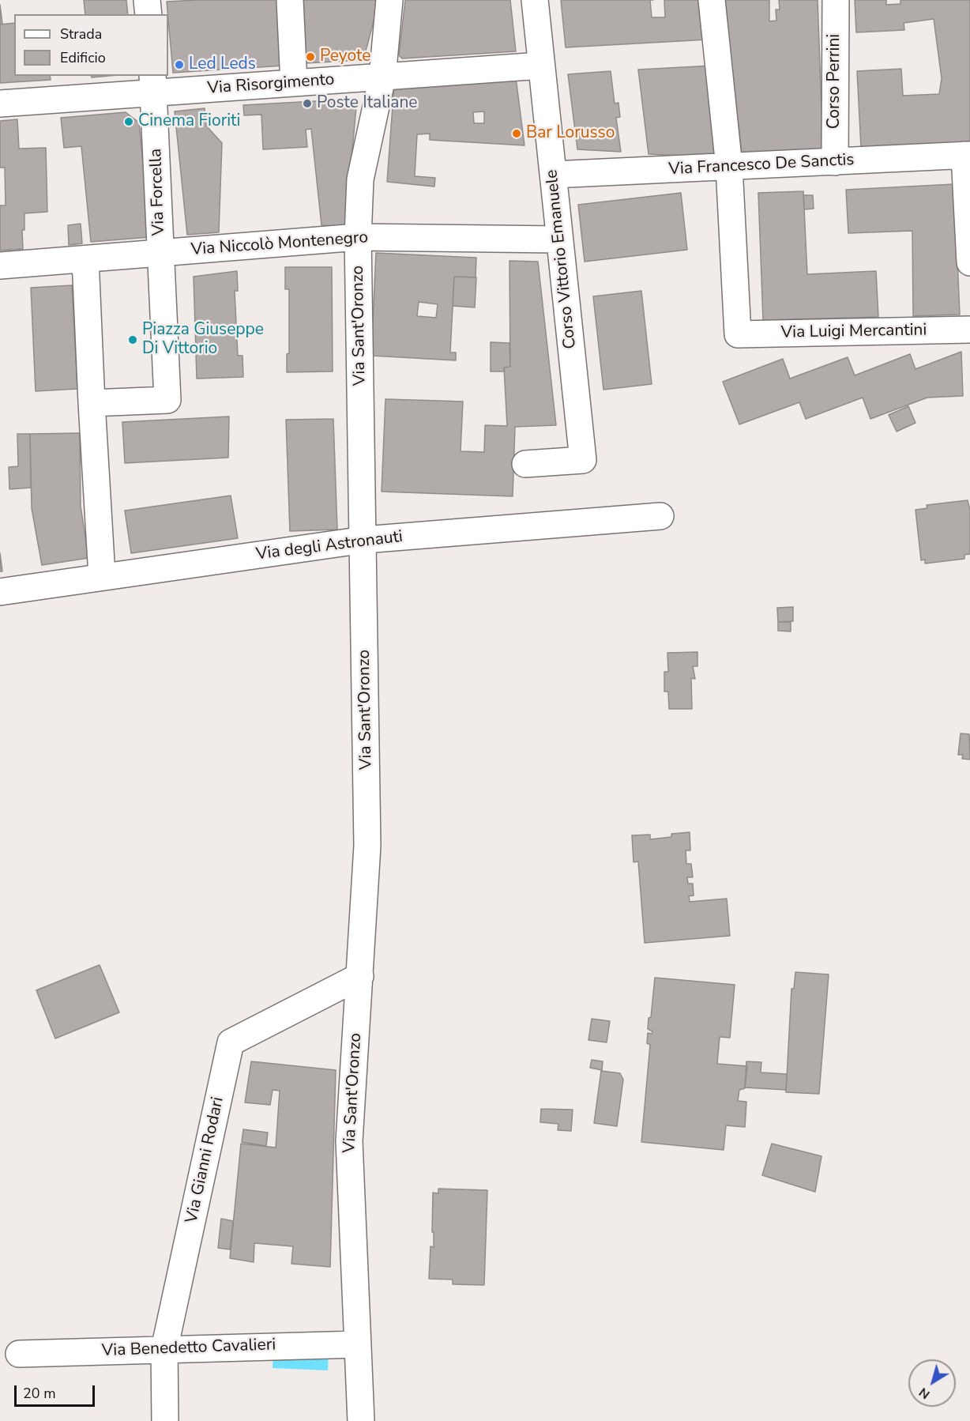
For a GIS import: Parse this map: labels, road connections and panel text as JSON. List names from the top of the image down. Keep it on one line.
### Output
{"streets":{"street":["Corso Perrini","Via Risorgimento","Via Francesco De Sanctis","Via Forcella","Via Niccolò Montenegro","Corso Vittorio Emanuele","Via Sant'Oronzo","Via Luigi Mercantini","Via degli Astronauti","Via Gianni Rodari","Via Benedetto Cavalieri"]},"crossings":[["Corso Perrini","Via Francesco De Sanctis"],["Via Risorgimento","Via Forcella"],["Via Risorgimento","Corso Vittorio Emanuele"],["Via Risorgimento","Via Sant'Oronzo"],["Via Francesco De Sanctis","Corso Vittorio Emanuele"],["Via Francesco De Sanctis","Via Luigi Mercantini"],["Via Forcella","Via Niccolò Montenegro"],["Via Niccolò Montenegro","Corso Vittorio Emanuele"],["Via Niccolò Montenegro","Via Sant'Oronzo"],["Via Sant'Oronzo","Via degli Astronauti"],["Via Sant'Oronzo","Via Gianni Rodari"],["Via Sant'Oronzo","Via Benedetto Cavalieri"],["Via Gianni Rodari","Via Benedetto Cavalieri"]],"places":["Peyote","Led Leds","Poste Italiane","Cinema Fioriti","Bar Lorusso","Piazza Giuseppe Di Vittorio"],"legend":["Strada","Edificio"],"scale_bar":"20 m","north":"bottom left"}
